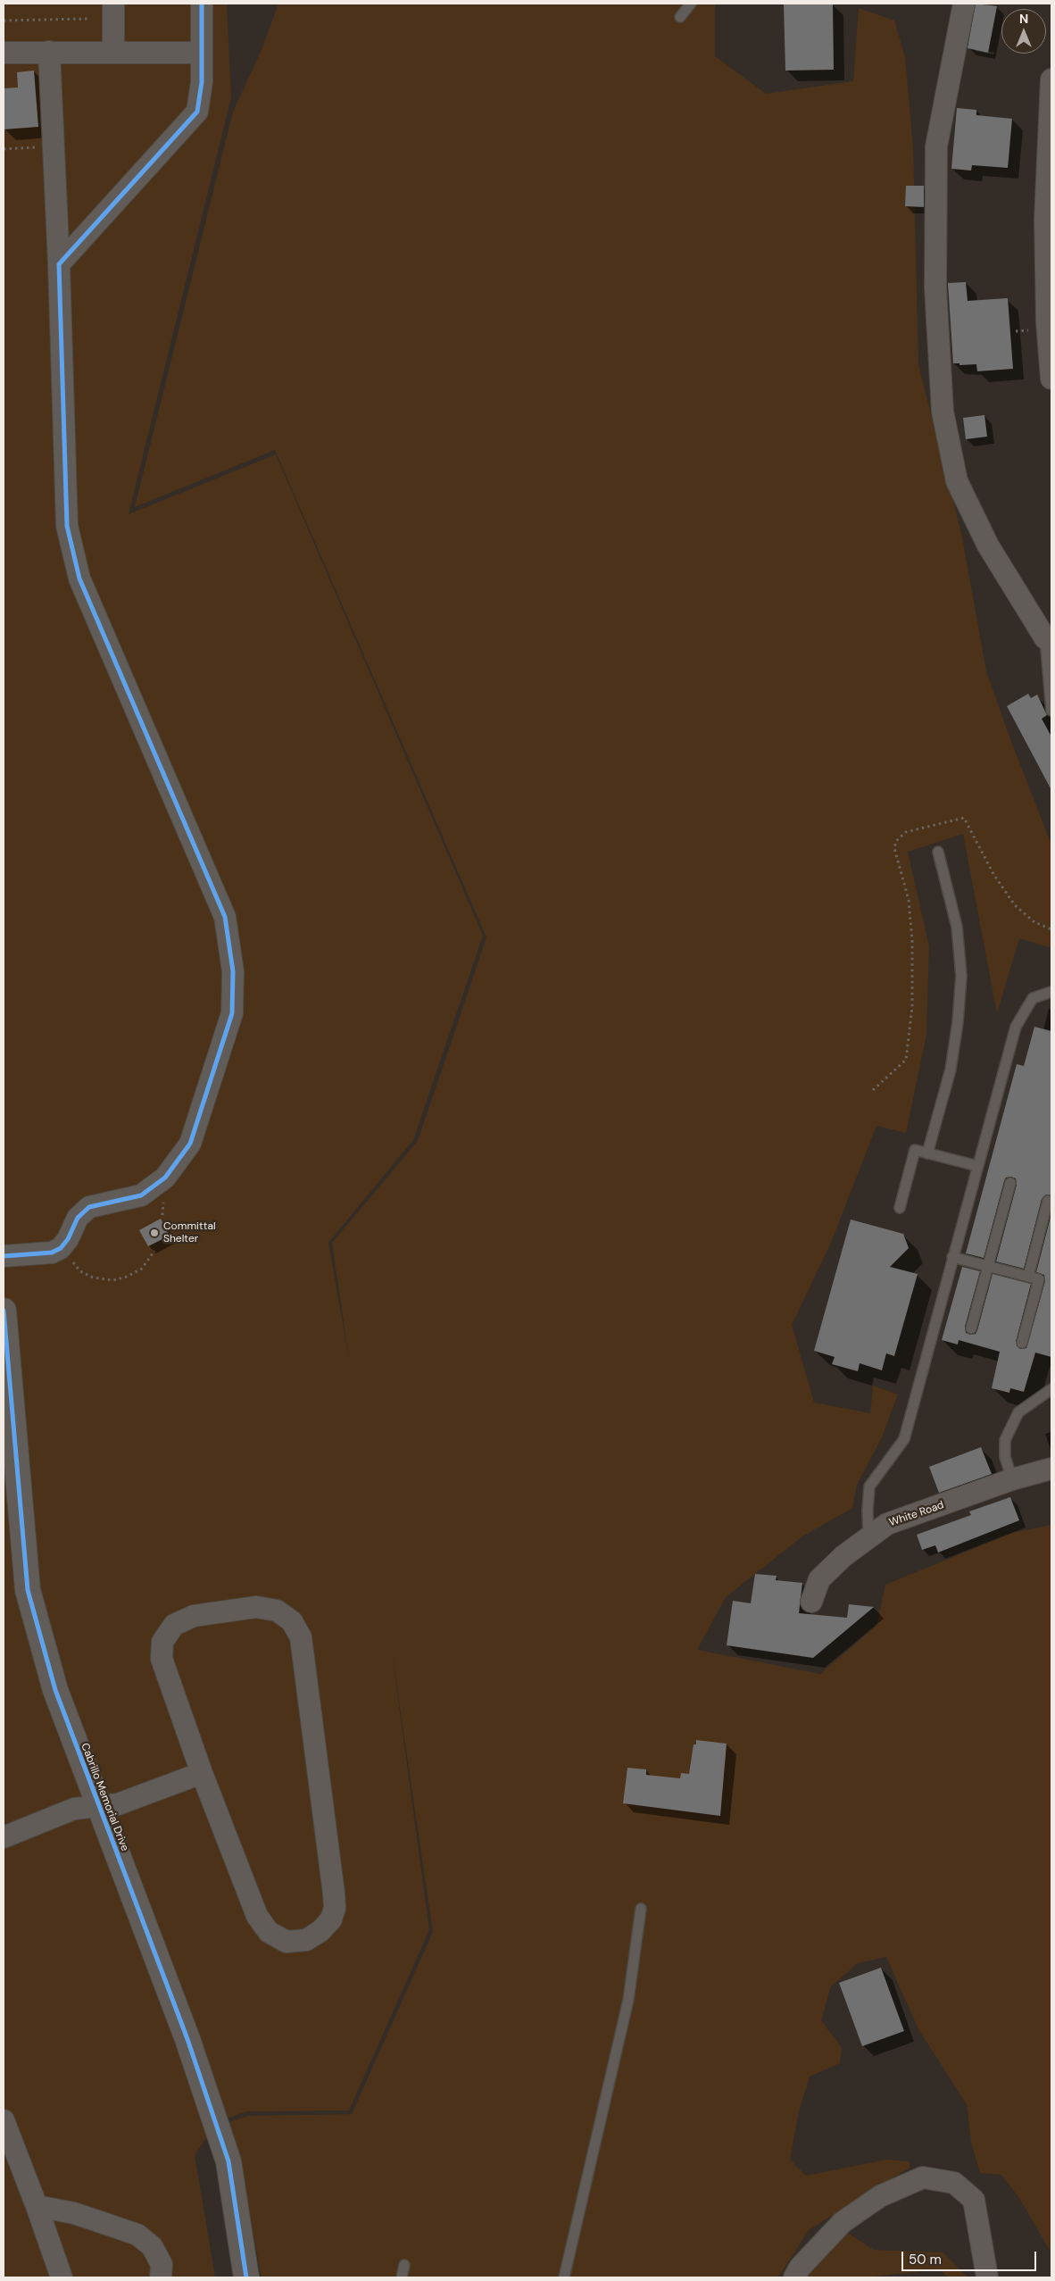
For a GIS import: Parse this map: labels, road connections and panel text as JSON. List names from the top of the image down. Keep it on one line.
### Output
{"streets":{"main road":["Cabrillo Memorial Drive"],"street":["White Road"]},"places":["Committal Shelter"],"scale_bar":"50 m","north":"top"}
